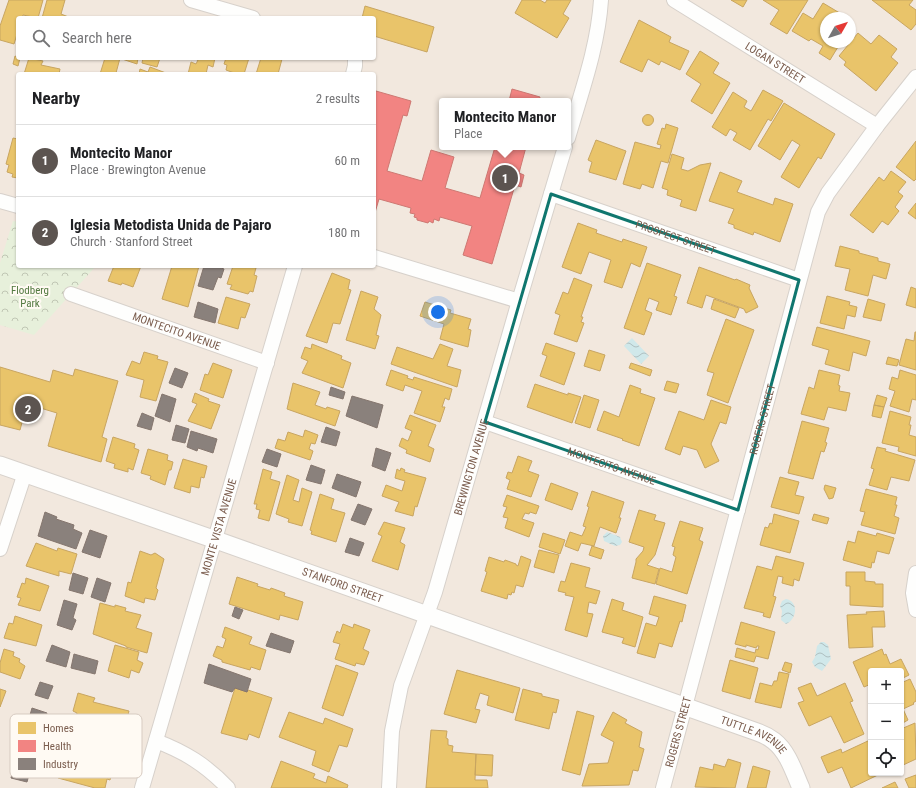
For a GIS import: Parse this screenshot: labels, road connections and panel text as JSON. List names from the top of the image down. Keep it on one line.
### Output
{"streets":{"street":["LOGAN STREET","PROSPECT STREET","MONTECITO AVENUE","ROGERS STREET","BREWINGTON AVENUE","MONTE VISTA AVENUE","STANFORD STREET","TUTTLE AVENUE"]},"crossings":[["LOGAN STREET","ROGERS STREET"],["PROSPECT STREET","ROGERS STREET"],["PROSPECT STREET","BREWINGTON AVENUE"],["MONTECITO AVENUE","ROGERS STREET"],["MONTECITO AVENUE","BREWINGTON AVENUE"],["MONTECITO AVENUE","MONTE VISTA AVENUE"],["ROGERS STREET","STANFORD STREET"],["ROGERS STREET","TUTTLE AVENUE"],["BREWINGTON AVENUE","STANFORD STREET"],["MONTE VISTA AVENUE","STANFORD STREET"],["STANFORD STREET","TUTTLE AVENUE"]],"parks":["Flodberg Park"],"legend":["Homes","Health","Industry"],"north":"top right","page":{"search":"Search here","heading":["Nearby","2 results"],"popup":["Montecito Manor","Place"],"list":[{"mark":"1","name":"Montecito Manor","note":"Place · Brewington Avenue","value":"60 m"},{"mark":"2","name":"Iglesia Metodista Unida de Pajaro","note":"Church · Stanford Street","value":"180 m"}],"pins":["1","2"],"map_buttons":["+","−"]}}
